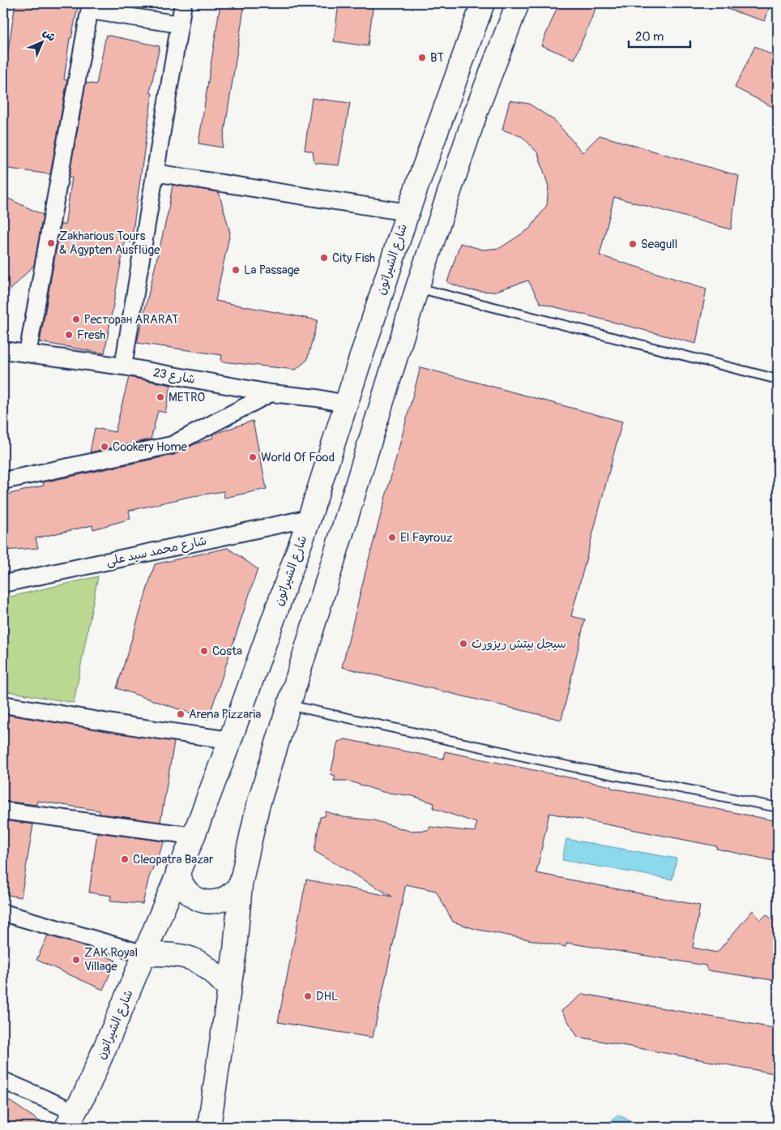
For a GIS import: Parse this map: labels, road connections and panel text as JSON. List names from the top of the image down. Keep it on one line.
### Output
{"streets":{"street":["شارع الشيراتون","شارع 23","شارع محمد سيد على"]},"crossings":[["شارع الشيراتون","شارع 23"],["شارع الشيراتون","شارع محمد سيد على"]],"places":["BT","Zakharious Tours & Ägypten Ausflüge","Seagull","City Fish","La Passage","Ресторан ARARAT","Fresh","METRO","Cookery Home","World Of Food","El Fayrouz","سيجل بيتش ريزورت","Costa","Arena Pizzaria","Cleopatra Bazar","ZAK Royal Village","DHL"],"scale_bar":"20 m","north":"top right"}
